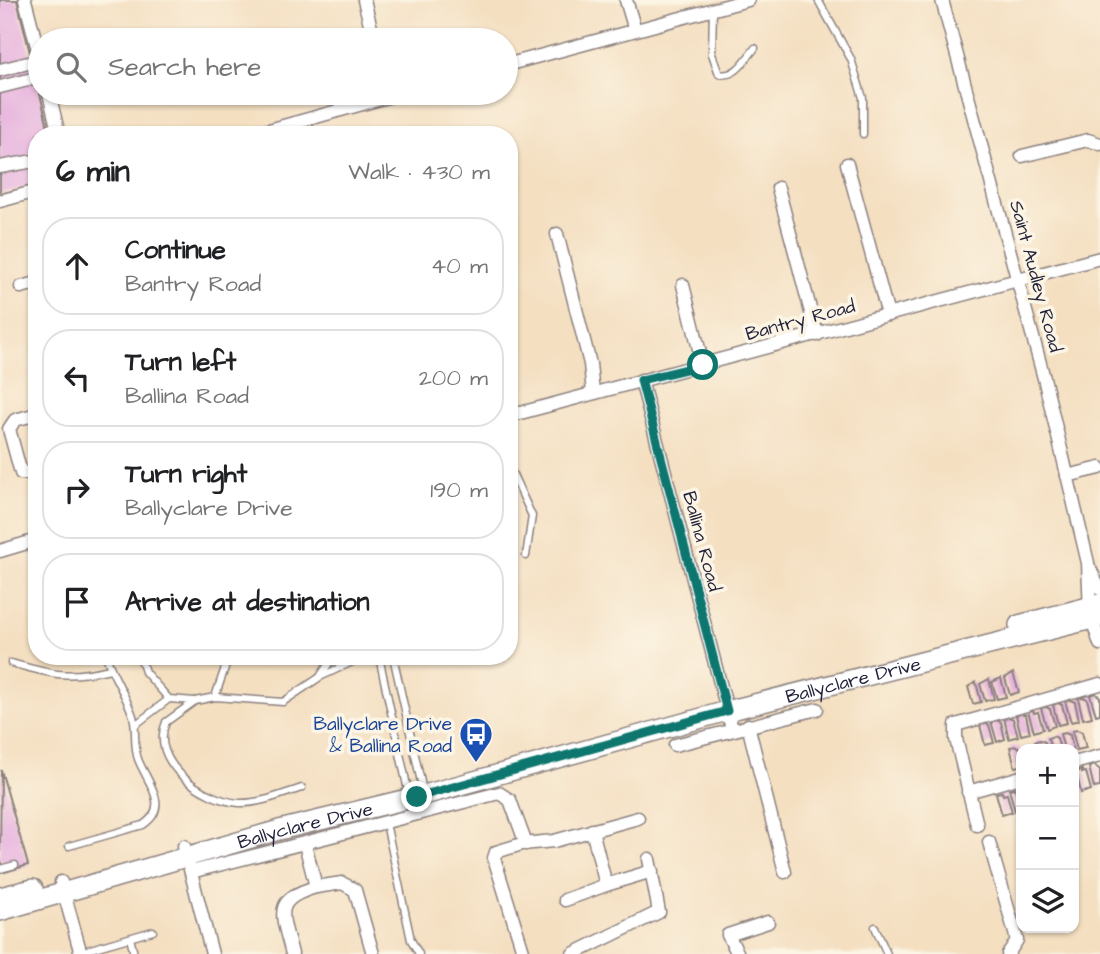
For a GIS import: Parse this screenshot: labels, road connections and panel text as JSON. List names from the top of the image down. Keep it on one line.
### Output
{"streets":{"street":["Saint Audley Road","Bantry Road","Ballina Road","Ballyclare Drive"]},"crossings":[["Saint Audley Road","Bantry Road"],["Saint Audley Road","Ballyclare Drive"],["Bantry Road","Ballina Road"],["Ballina Road","Ballyclare Drive"]],"places":{"bus stop":["Ballyclare Drive & Ballina Road"]},"page":{"search":"Search here","heading":["6 min","Walk · 430 m"],"list":[["Continue","Bantry Road","40 m"],["Turn left","Ballina Road","200 m"],["Turn right","Ballyclare Drive","190 m"],"Arrive at destination"],"map_buttons":["+","−"]}}
